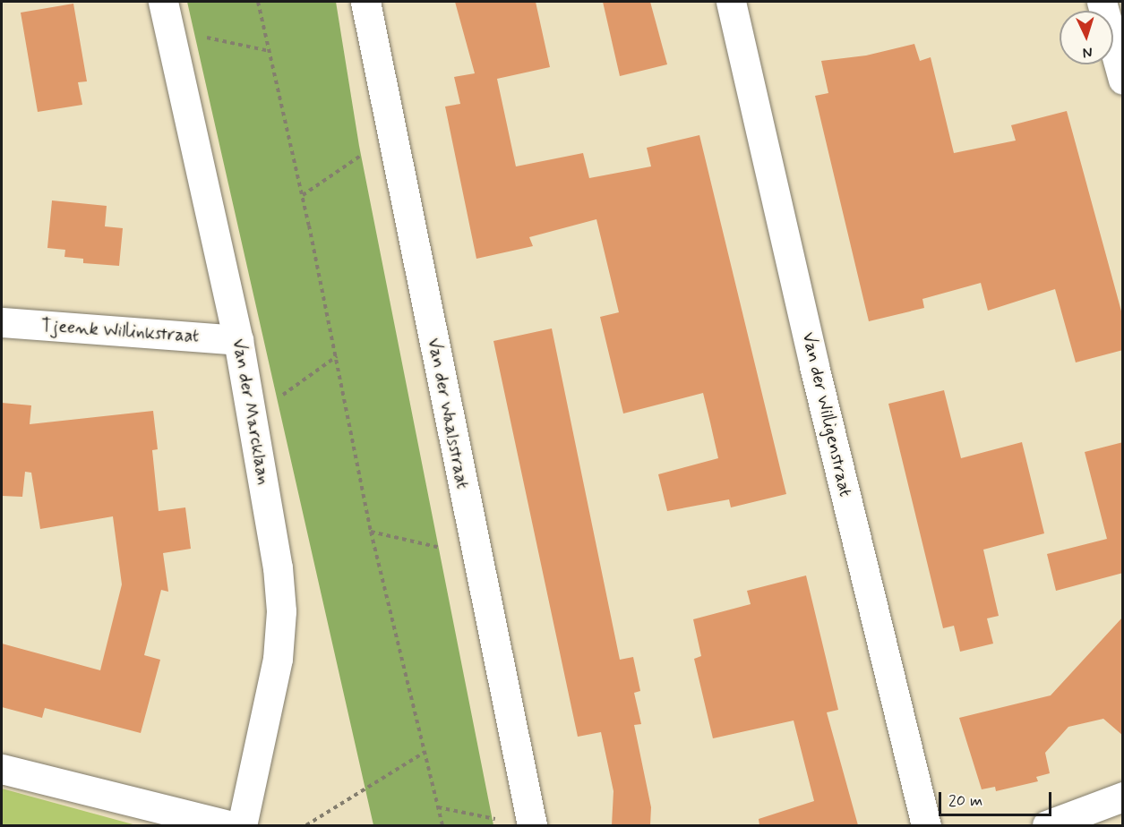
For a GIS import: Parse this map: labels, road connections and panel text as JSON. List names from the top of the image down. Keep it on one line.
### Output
{"streets":{"street":["Tjeenk Willinkstraat","Van der Marcklaan","Van der Waalsstraat","Van der Willigenstraat"]},"crossings":[["Tjeenk Willinkstraat","Van der Marcklaan"]],"scale_bar":"20 m","north":"bottom"}
